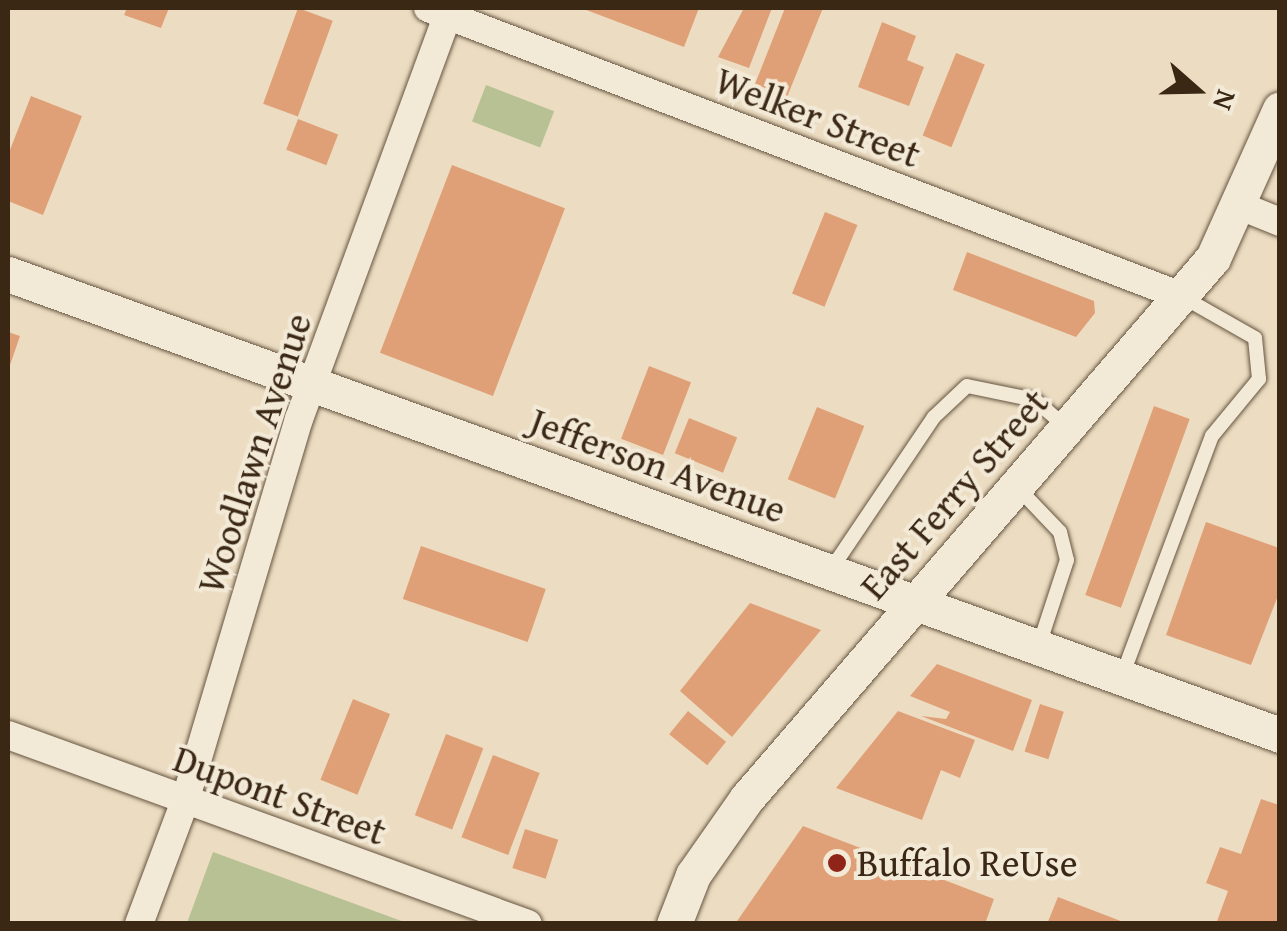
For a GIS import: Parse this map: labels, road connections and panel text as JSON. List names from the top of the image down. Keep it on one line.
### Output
{"streets":{"street":["Welker Street","Woodlawn Avenue","Jefferson Avenue","East Ferry Street","Dupont Street"]},"crossings":[["Welker Street","Woodlawn Avenue"],["Welker Street","East Ferry Street"],["Woodlawn Avenue","Jefferson Avenue"],["Woodlawn Avenue","Dupont Street"],["Jefferson Avenue","East Ferry Street"]],"places":["Buffalo ReUse"],"north":"right"}
